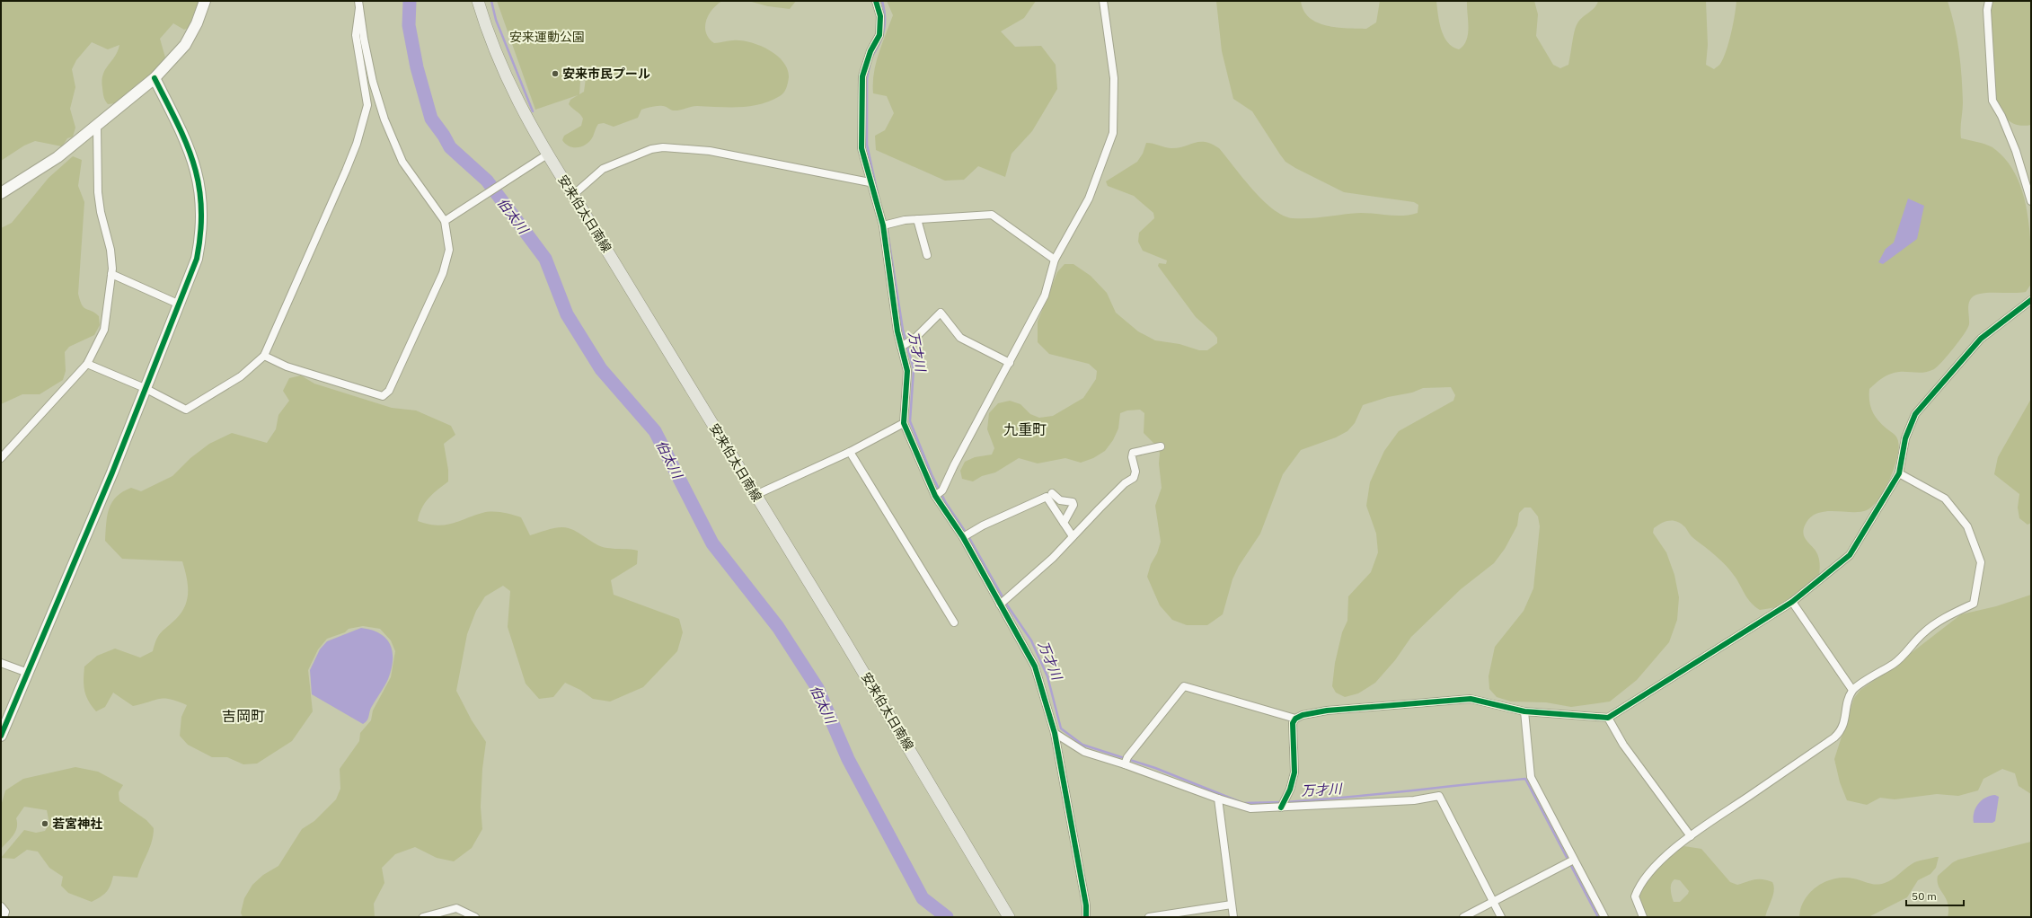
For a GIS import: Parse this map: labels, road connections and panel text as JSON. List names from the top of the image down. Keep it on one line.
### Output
{"streets":{"main road":["安来伯太日南線"]},"districts":["九重町","吉岡町"],"water":["伯太川","万才川"],"parks":["安来運動公園"],"places":["安来市民プール","若宮神社"],"scale_bar":"50 m"}
